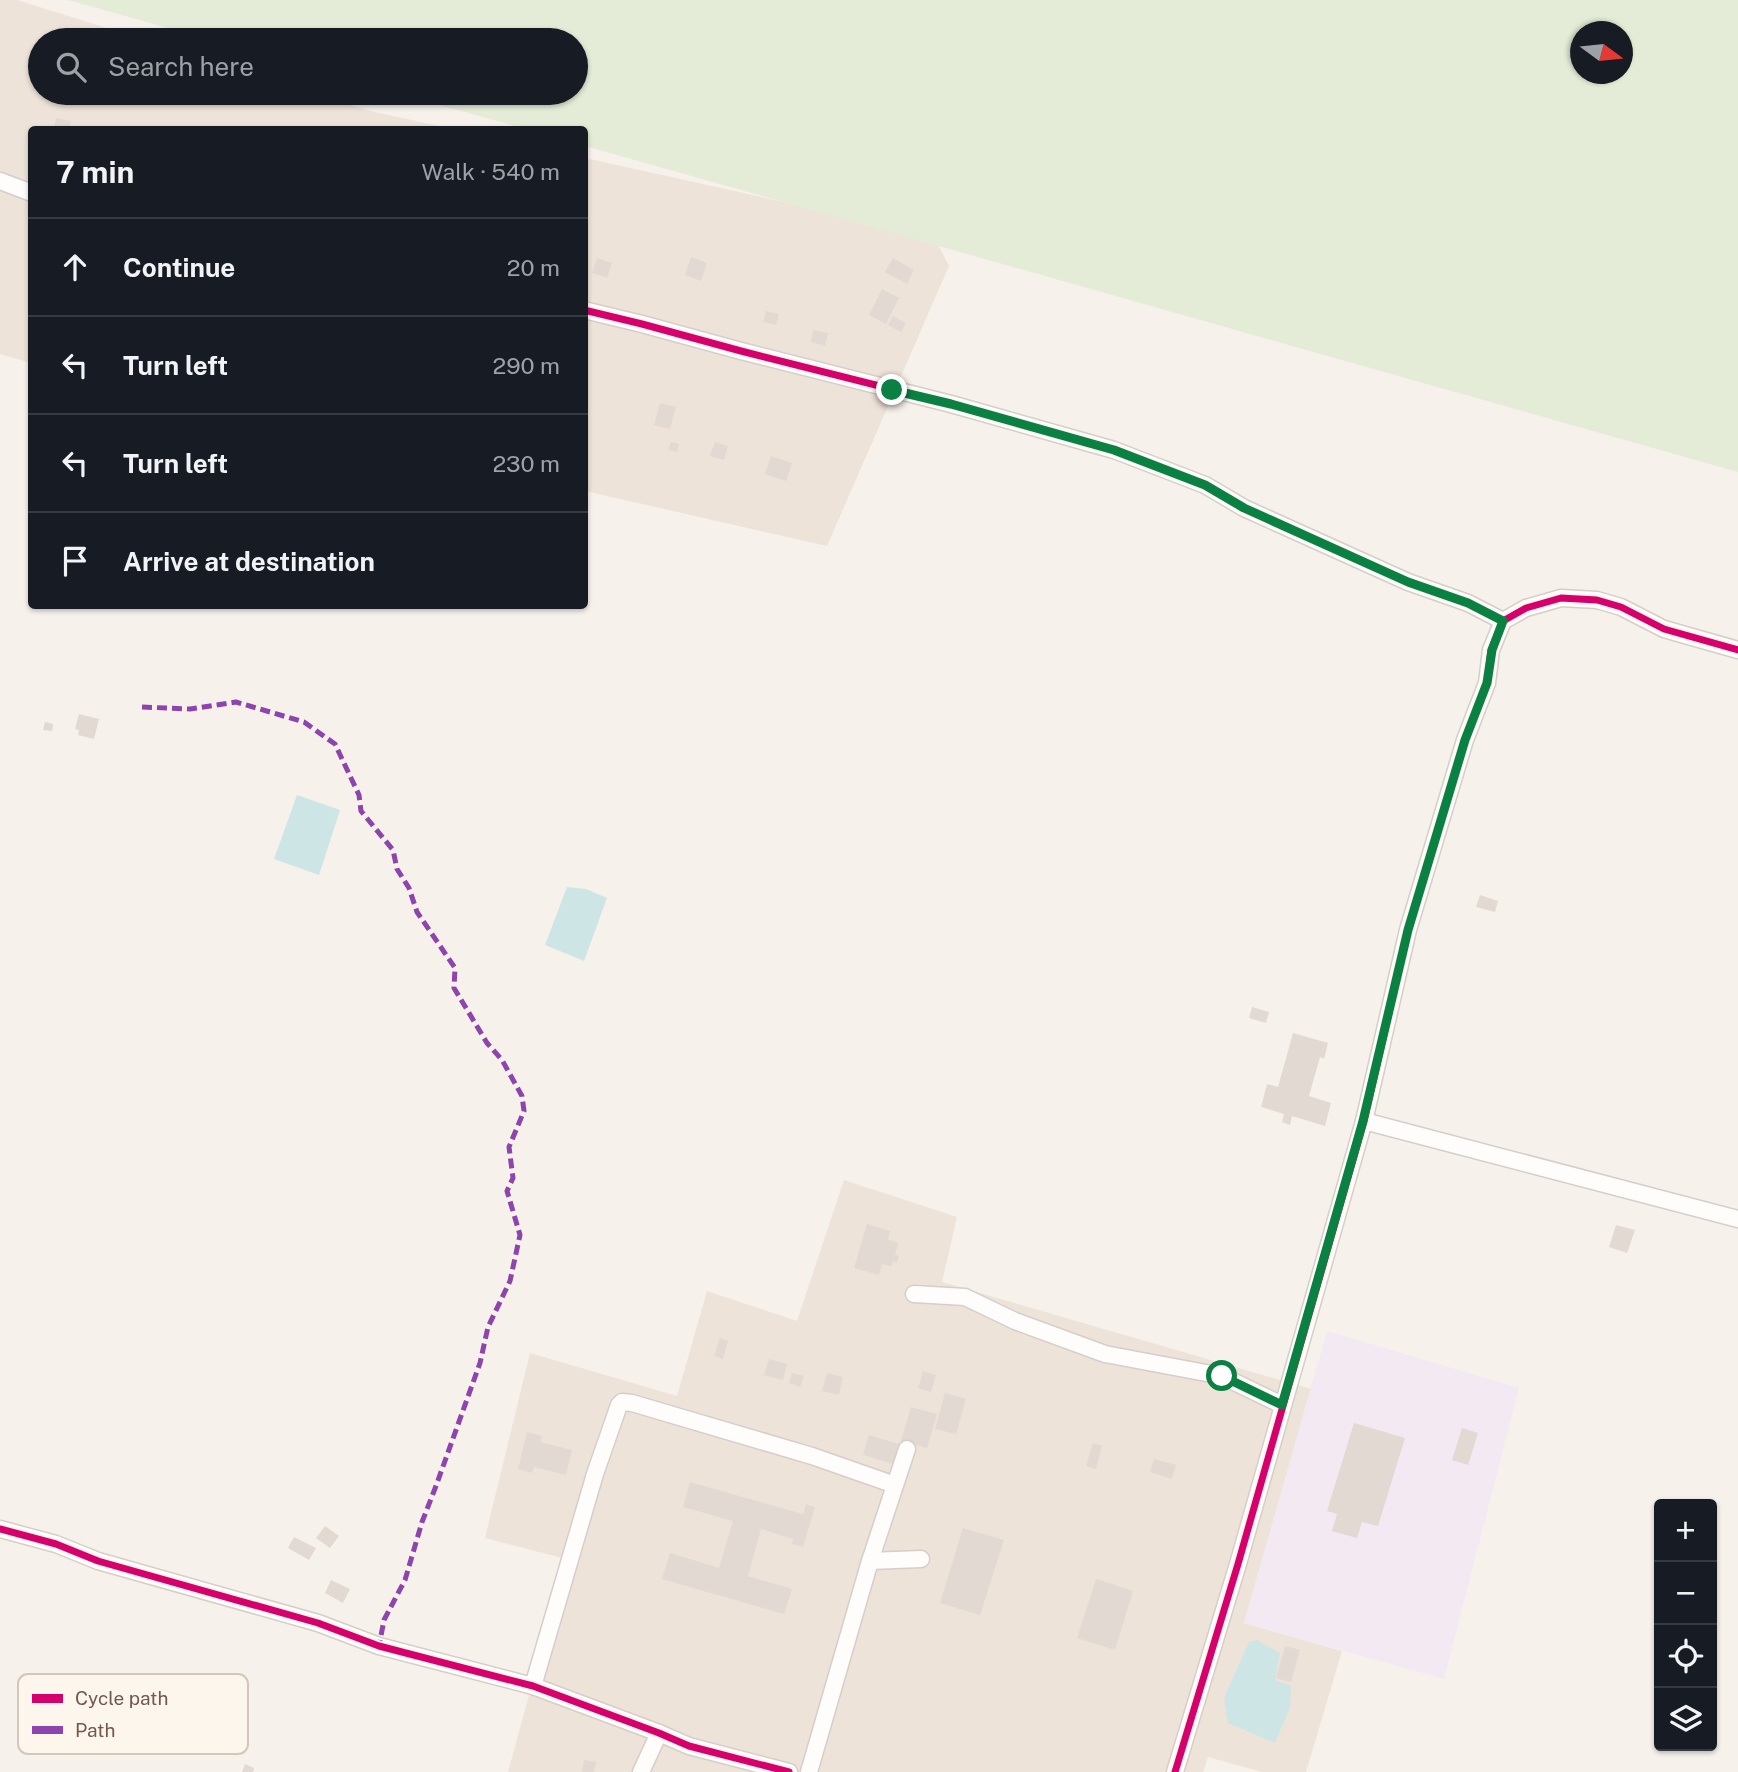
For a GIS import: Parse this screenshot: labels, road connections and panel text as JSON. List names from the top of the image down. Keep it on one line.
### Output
{"legend":["Cycle path","Path"],"north":"right","page":{"search":"Search here","heading":["7 min","Walk · 540 m"],"list":[["Continue","20 m"],["Turn left","290 m"],["Turn left","230 m"],"Arrive at destination"],"map_buttons":["+","−"]}}
